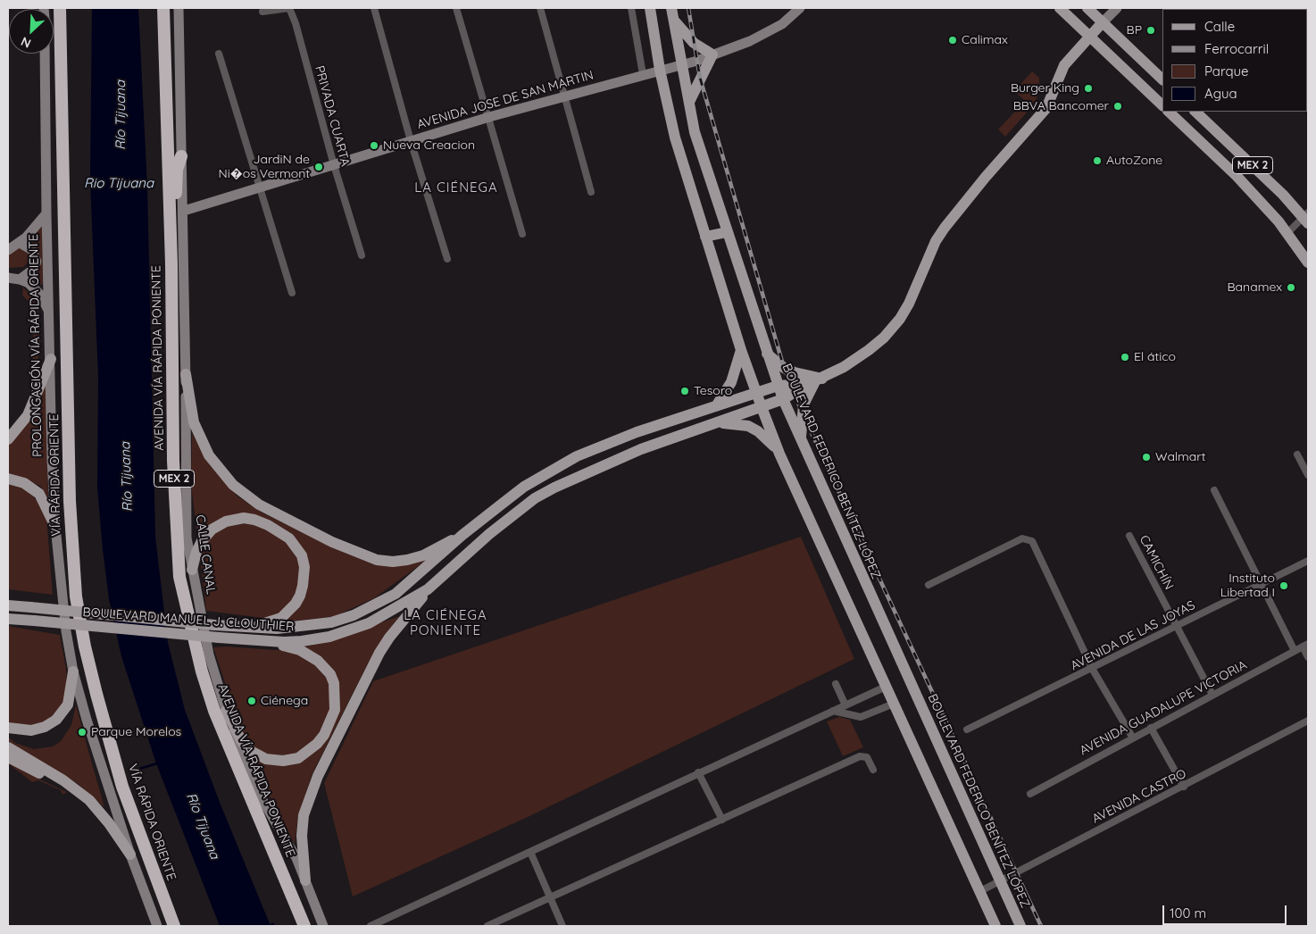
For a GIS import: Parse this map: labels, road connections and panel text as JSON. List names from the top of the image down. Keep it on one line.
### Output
{"streets":{"highway":["MEX 2","AVENIDA VÍA RÁPIDA PONIENTE","VÍA RÁPIDA ORIENTE"],"main road":["AVENIDA JOSE DE SAN MARTIN","PROLONGACIÓN VÍA RÁPIDA ORIENTE","BOULEVARD FEDERICO BENÍTEZ LÓPEZ","CALLE CANAL","BOULEVARD MANUEL J. CLOUTHIER"],"street":["PRIVADA CUARTA","CAMICHÍN","AVENIDA DE LAS JOYAS","AVENIDA GUADALUPE VICTORIA","AVENIDA CASTRO"]},"crossings":[["AVENIDA JOSE DE SAN MARTIN","PRIVADA CUARTA"],["AVENIDA JOSE DE SAN MARTIN","BOULEVARD FEDERICO BENÍTEZ LÓPEZ"],["AVENIDA JOSE DE SAN MARTIN","CALLE CANAL"],["BOULEVARD FEDERICO BENÍTEZ LÓPEZ","BOULEVARD MANUEL J. CLOUTHIER"],["BOULEVARD FEDERICO BENÍTEZ LÓPEZ","AVENIDA CASTRO"],["CAMICHÍN","AVENIDA DE LAS JOYAS"],["CAMICHÍN","AVENIDA GUADALUPE VICTORIA"]],"districts":["LA CIÉNEGA","LA CIÉNEGA PONIENTE"],"water":["Río Tijuana","Rio Tijuana"],"places":["BP","Calimax","Burger King","BBVA Bancomer","Nueva Creacion","AutoZone","JardiN de Ni�os Vermont","Banamex","El ático","Tesoro","Walmart","Instituto Libertad I","Ciénega","Parque Morelos"],"legend":["Calle","Ferrocarril","Parque","Agua"],"scale_bar":"100 m","north":"bottom left"}
